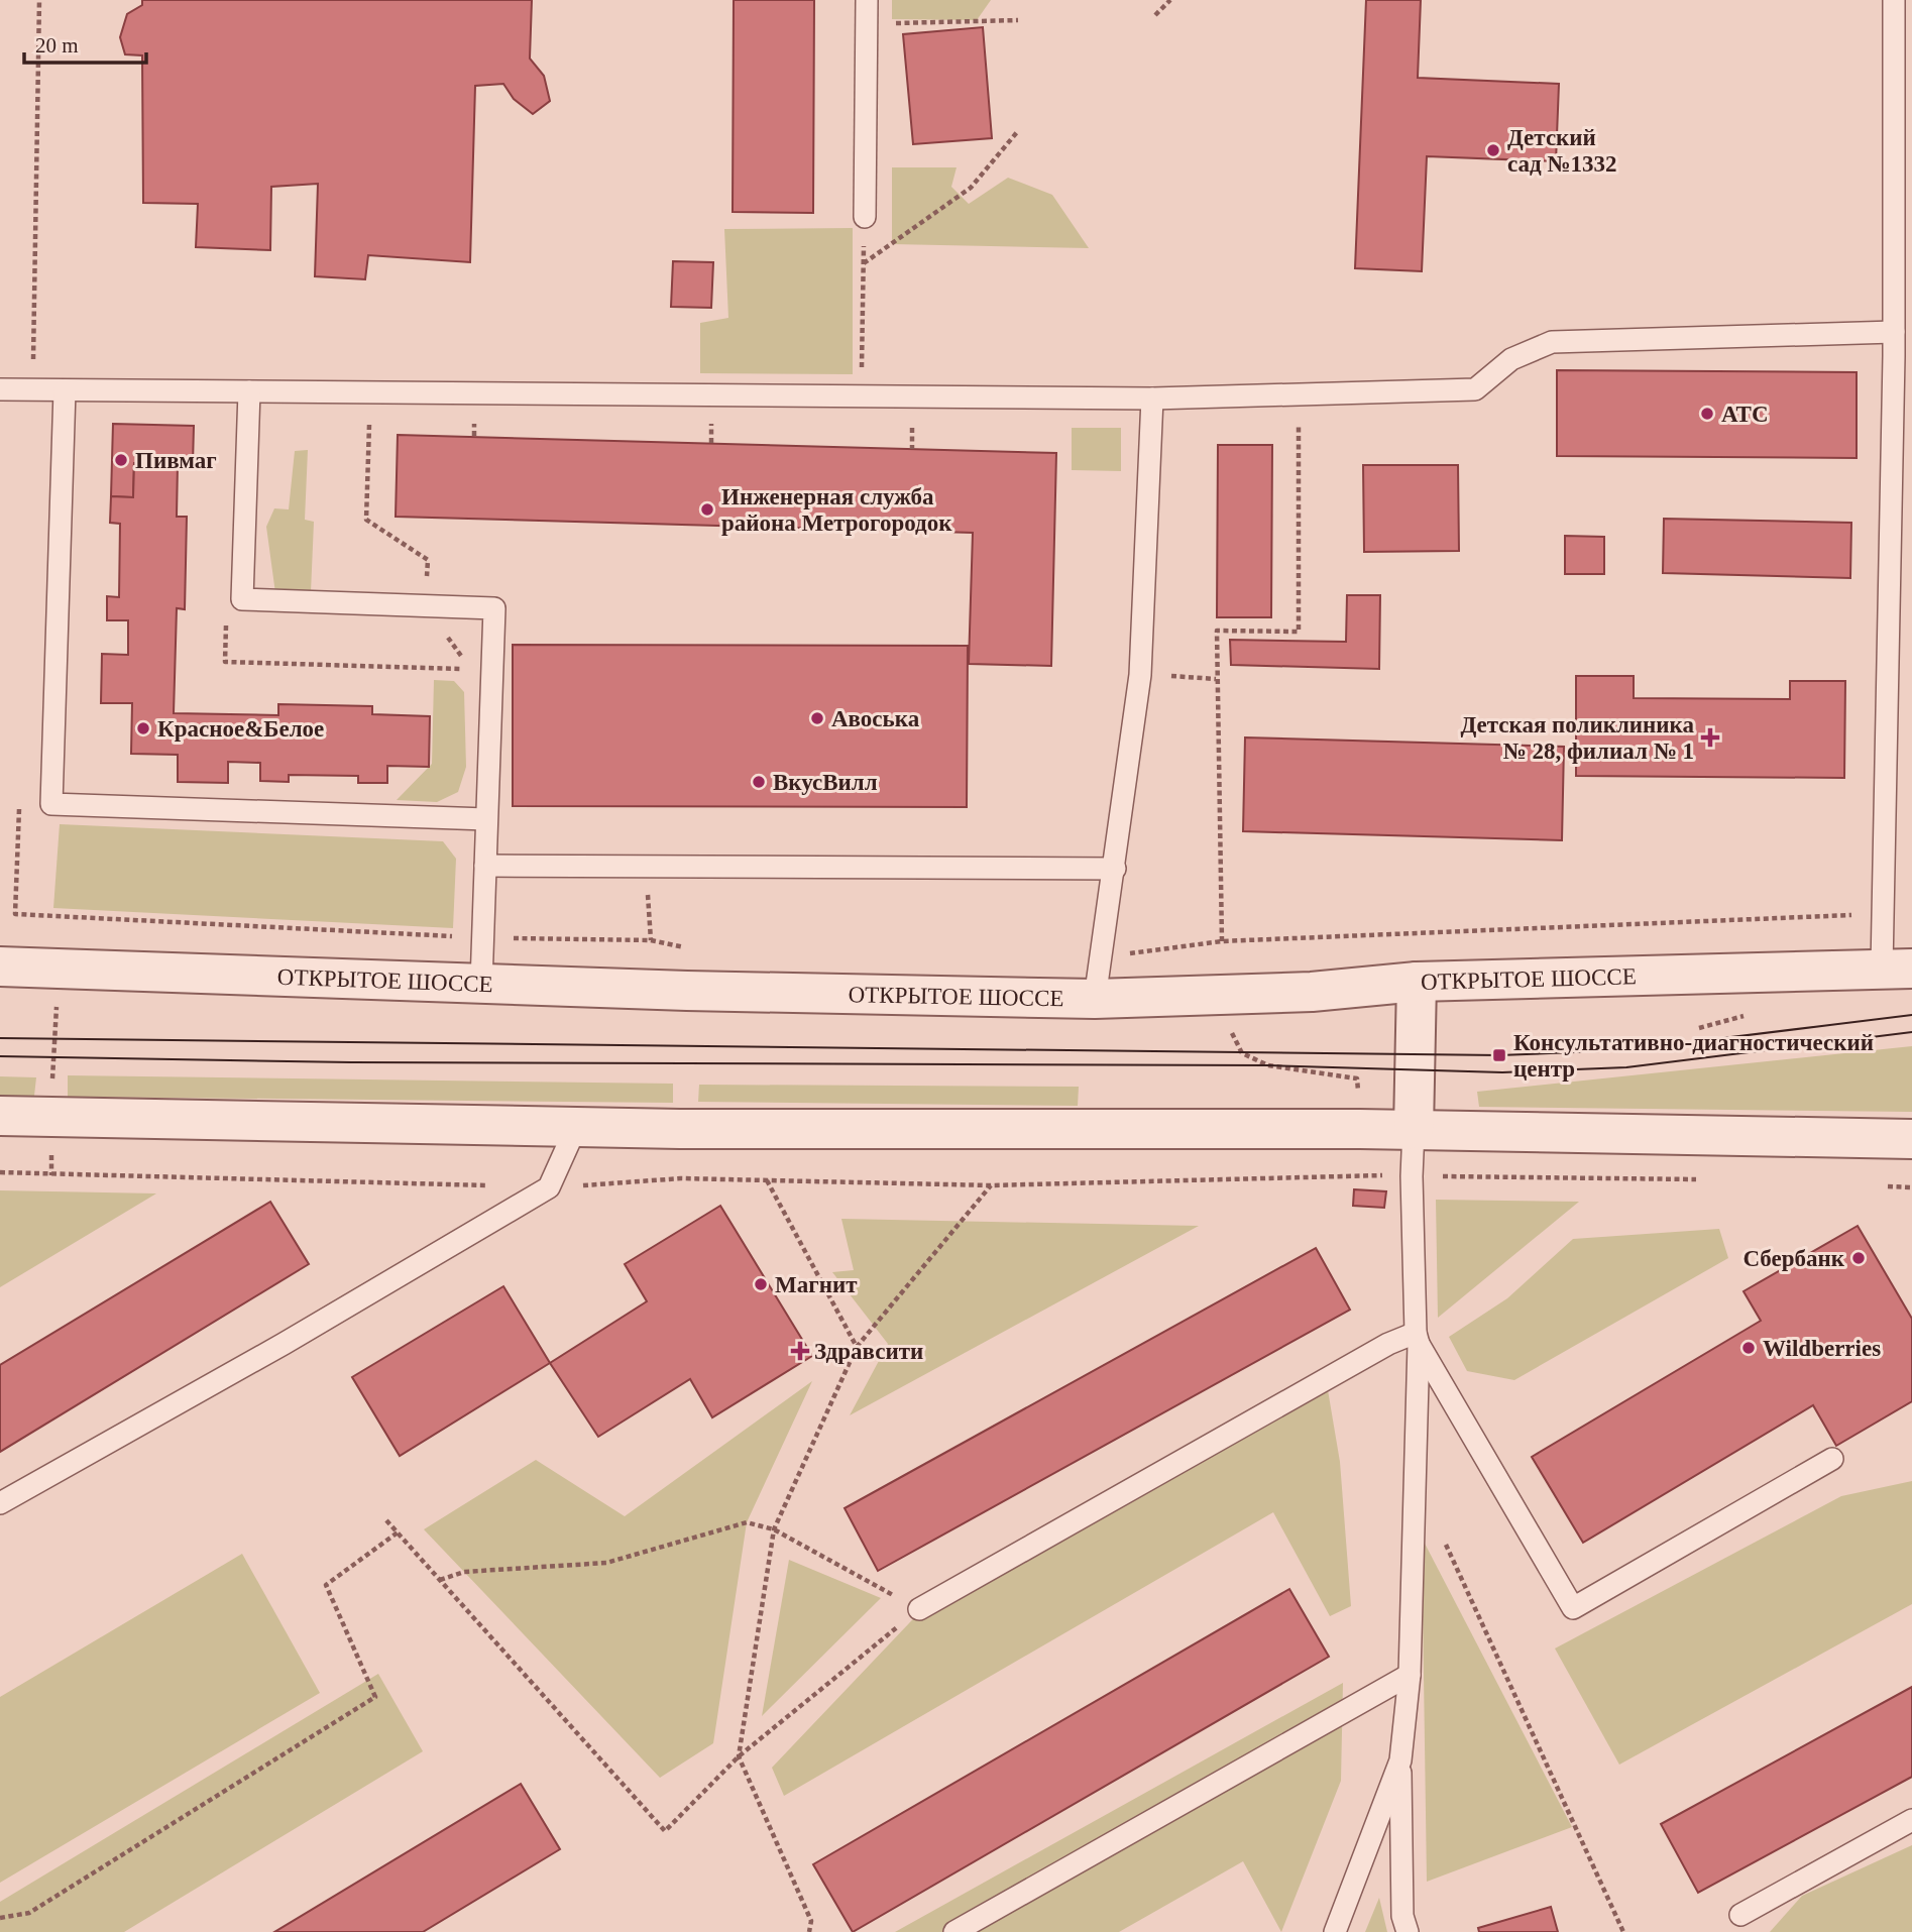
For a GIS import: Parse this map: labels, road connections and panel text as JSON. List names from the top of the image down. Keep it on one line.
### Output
{"streets":{"street":["ОТКРЫТОЕ ШОССЕ"]},"places":{"other":["Детский сад №1332","АТС","Пивмаг","Инженерная служба района Метрогородок","Авоська","Красное&Белое","ВкусВилл","Сбербанк","Магнит","Wildberries"],"health":["Детская поликлиника № 28, филиал № 1","Здравсити"],"transit":["Консультативно-диагностический центр"]},"scale_bar":"20 m"}
